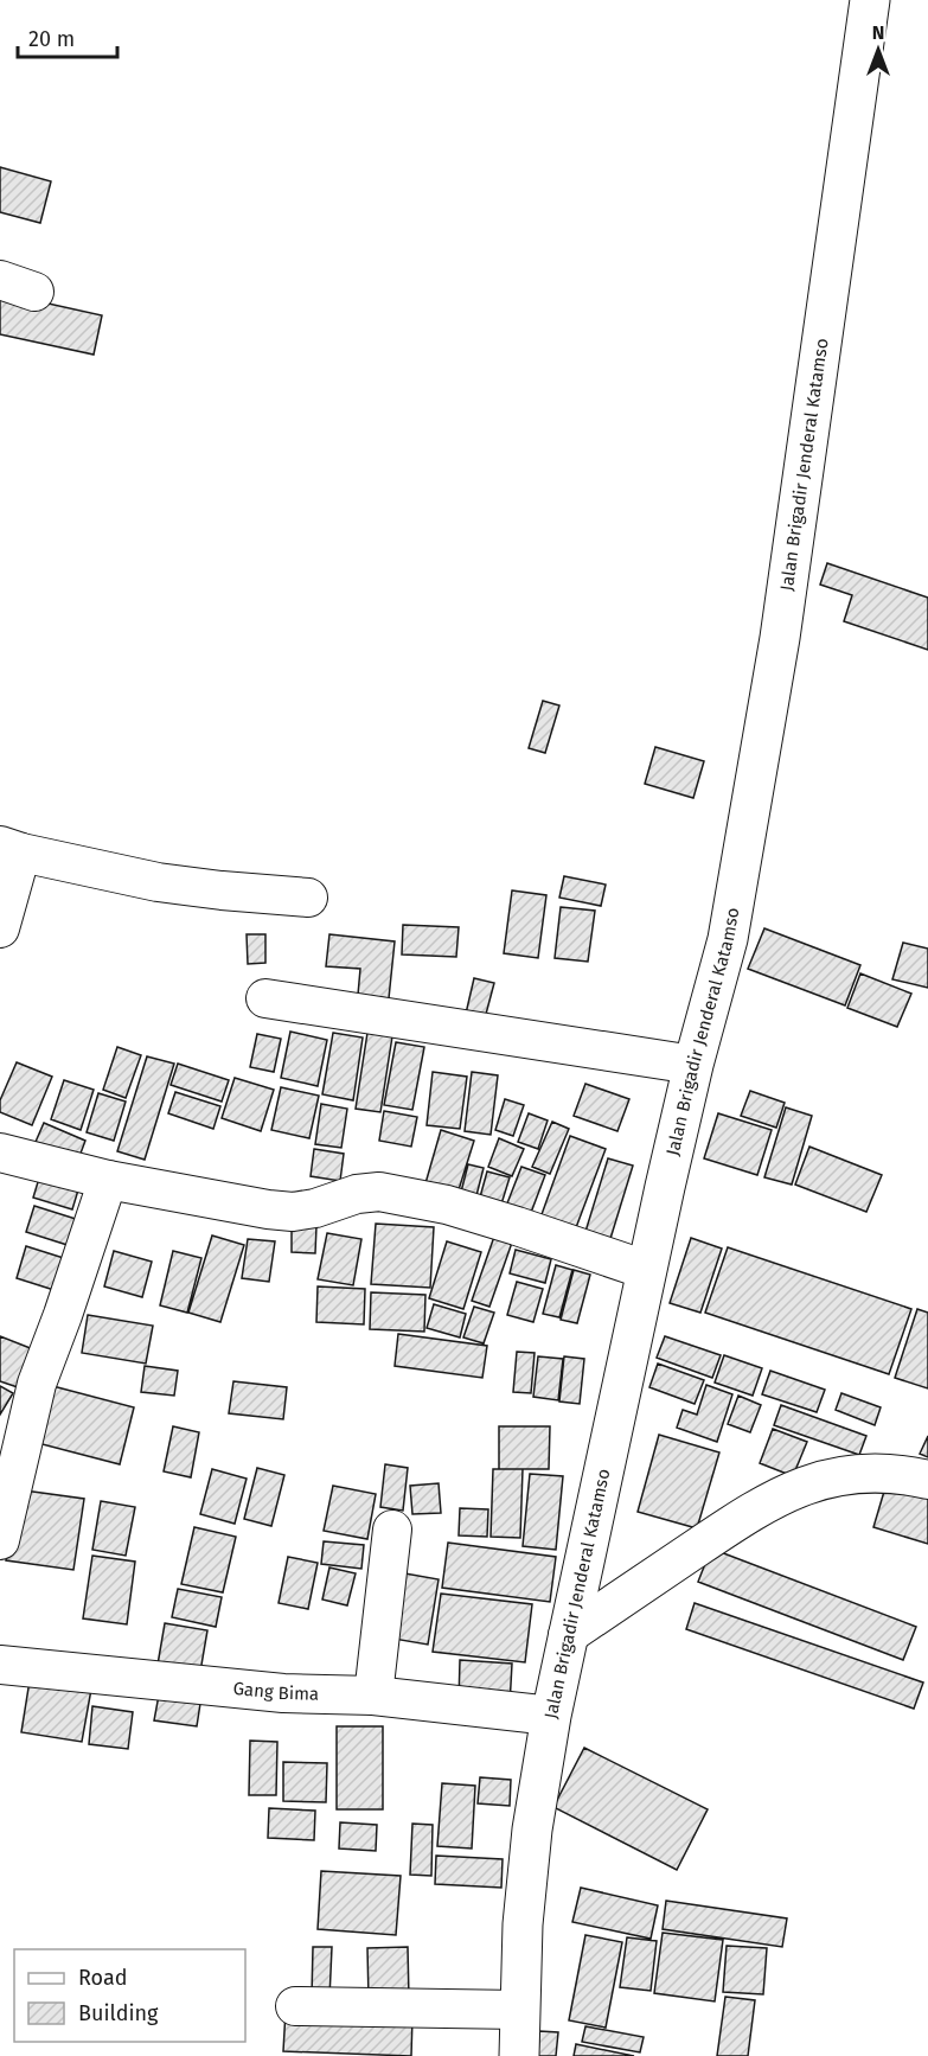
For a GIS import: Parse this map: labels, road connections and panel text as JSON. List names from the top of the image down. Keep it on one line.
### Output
{"streets":{"main road":["Jalan Brigadir Jenderal Katamso"],"street":["Gang Bima"]},"crossings":[["Jalan Brigadir Jenderal Katamso","Gang Bima"]],"legend":["Road","Building"],"scale_bar":"20 m","north":"top"}
